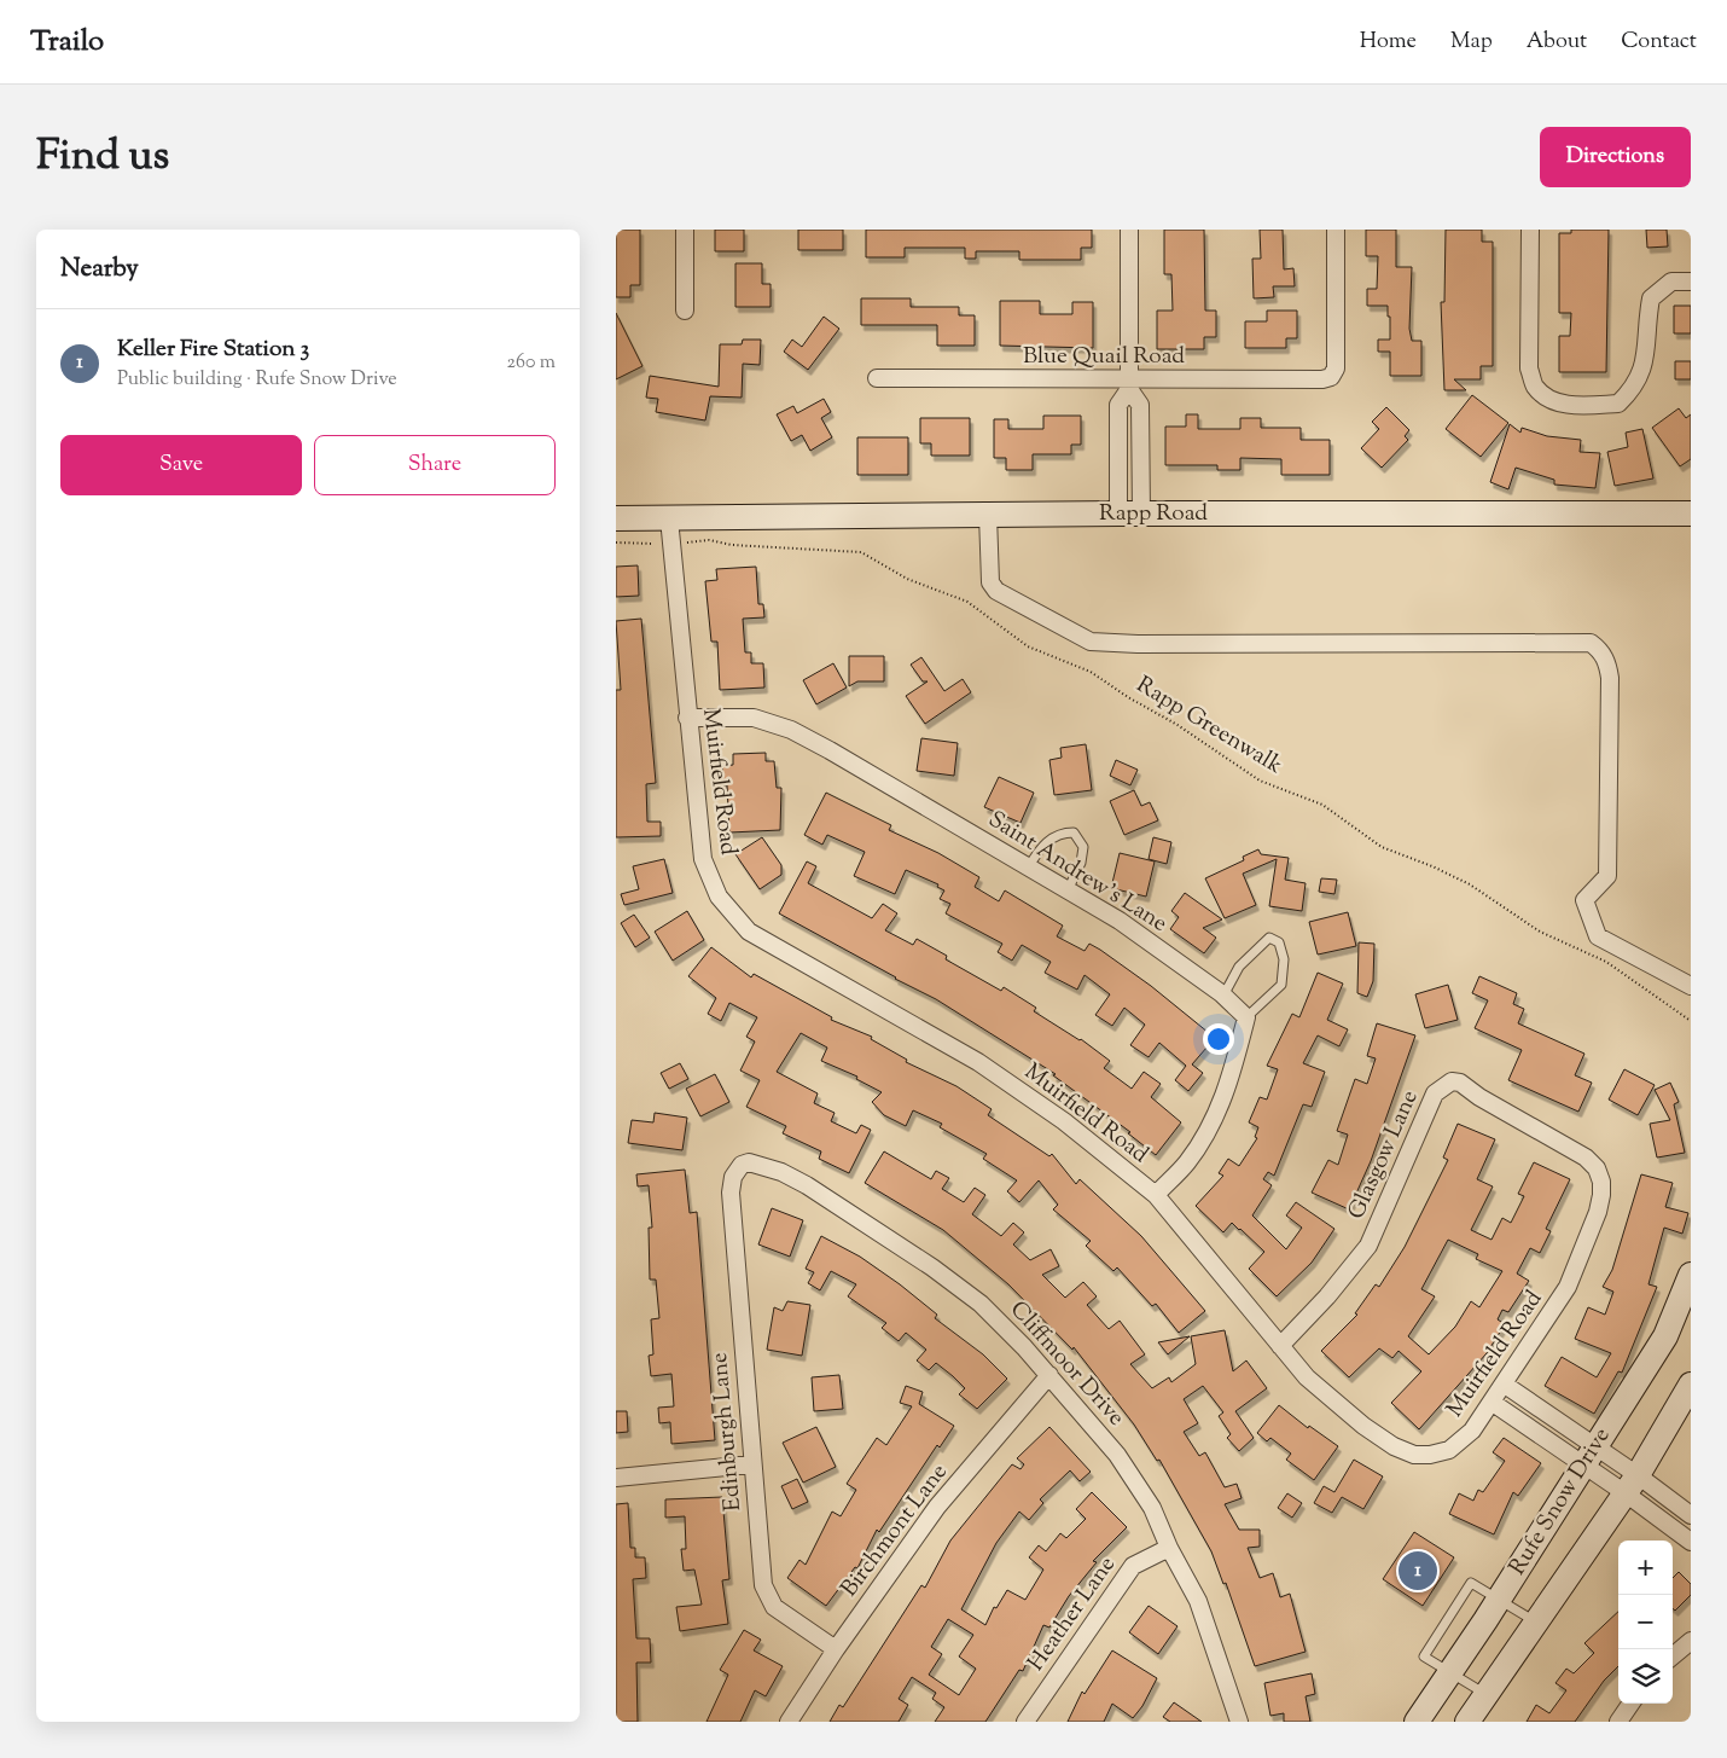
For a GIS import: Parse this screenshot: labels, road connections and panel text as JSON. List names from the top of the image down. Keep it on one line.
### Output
{"streets":{"street":["Blue Quail Road","Rapp Road","Muirfield Road","Saint Andrew's Lane","Glasgow Lane","Cliffmoor Drive","Edinburgh Lane","Rufe Snow Drive","Birchmont Lane","Heather Lane"],"path":["Rapp Greenwalk"]},"crossings":[["Rapp Road","Muirfield Road"],["Muirfield Road","Saint Andrew's Lane"],["Muirfield Road","Glasgow Lane"],["Cliffmoor Drive","Edinburgh Lane"],["Cliffmoor Drive","Birchmont Lane"],["Cliffmoor Drive","Heather Lane"],["Edinburgh Lane","Birchmont Lane"]],"page":{"header":"Trailo","nav":["Home","Map","About","Contact"],"title":"Find us","buttons":["Directions",["Save","Share"]],"heading":"Nearby","list":[{"mark":"1","name":"Keller Fire Station 3","note":"Public building · Rufe Snow Drive","value":"260 m"}],"map_buttons":["+","−"],"pins":"1"}}
